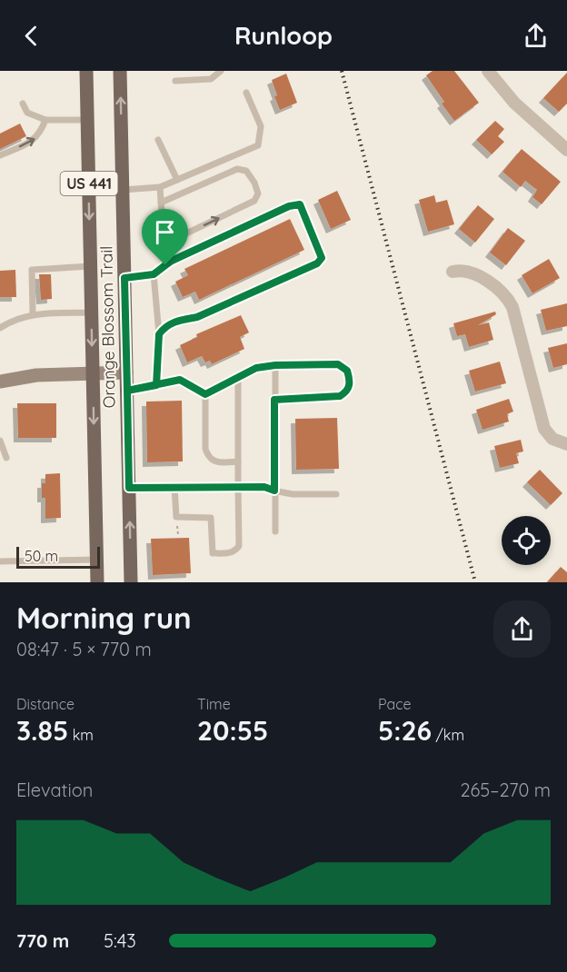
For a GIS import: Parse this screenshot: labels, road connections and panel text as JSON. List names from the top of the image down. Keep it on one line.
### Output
{"streets":{"main road":["US 441","Orange Blossom Trail"]},"scale_bar":"50 m","page":{"header":"Runloop","scale":"50 m","heading":["Morning run","08:47 · 5 × 770 m"],"stats":[["Distance","3.85 km"],["Time","20:55"],["Pace","5:26 /km"]],"chart":["Elevation","265–270 m"],"list":[{"name":"770 m","note":"5:43"}]}}
